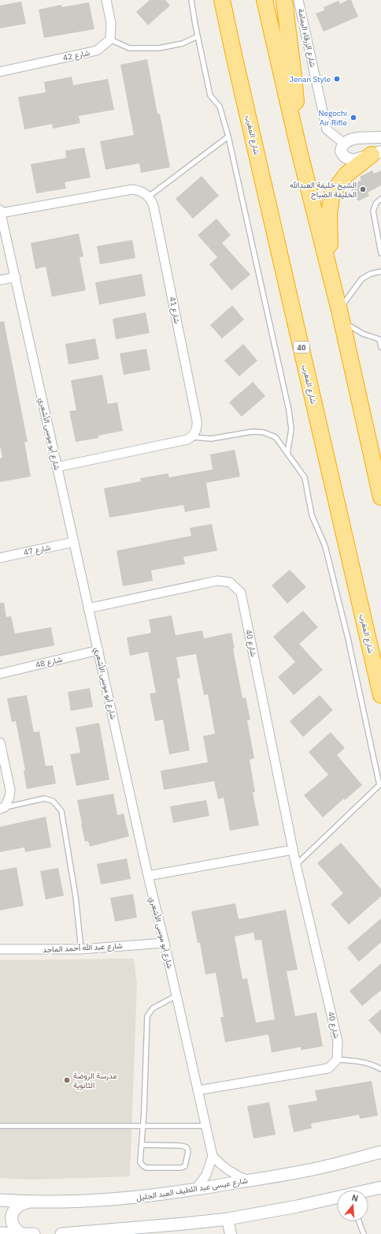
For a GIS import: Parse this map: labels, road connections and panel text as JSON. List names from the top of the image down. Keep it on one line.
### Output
{"streets":{"highway":["شارع المغرب","40"],"main road":["شارع عيسى عبد اللطيف العبد الجليل"],"street":["شارع الزرقاء اليمامة","شارع 42","شارع 41","شارع أبو موسى الأشعري","شارع 47","شارع 40","شارع 48","شارع عبد الله أحمد الماجد"]},"crossings":[["شارع أبو موسى الأشعري","شارع 47"],["شارع أبو موسى الأشعري","شارع 40"],["شارع أبو موسى الأشعري","شارع 48"],["شارع أبو موسى الأشعري","شارع عبد الله أحمد الماجد"]],"places":["Jenan Style","Negochi Air Rifle","الشيخ خليفة العبدالله الخليفة الصباح","مدرسة الروضة الثانوية"],"north":"top"}
